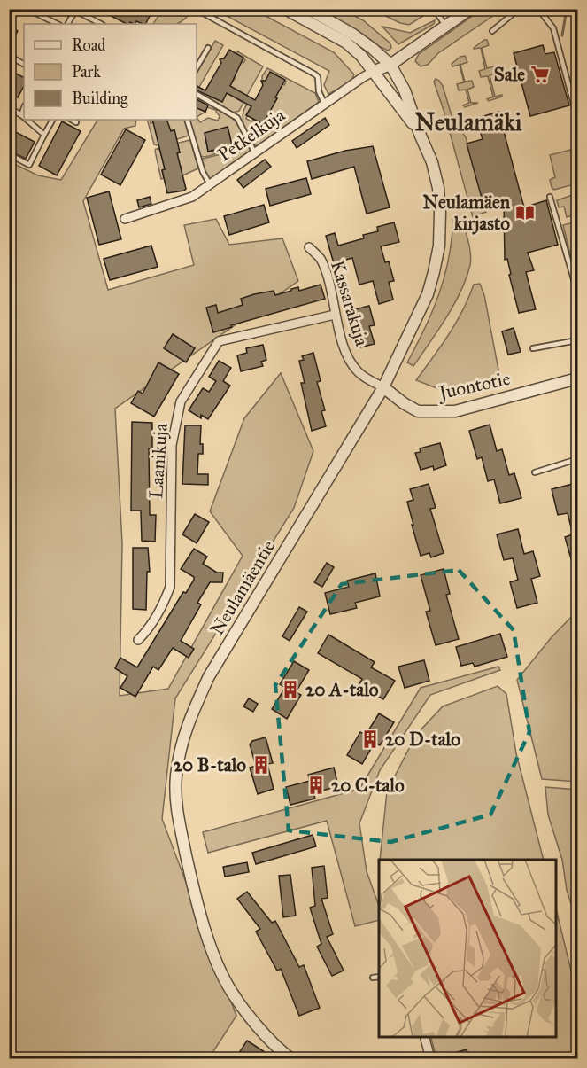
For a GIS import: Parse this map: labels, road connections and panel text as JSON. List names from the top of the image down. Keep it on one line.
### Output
{"streets":{"street":["Petkelkuja","Kassarakuja","Juontotie","Laanikuja","Neulamäentie"]},"crossings":[["Petkelkuja","Neulamäentie"],["Kassarakuja","Juontotie"],["Kassarakuja","Laanikuja"],["Kassarakuja","Neulamäentie"],["Juontotie","Neulamäentie"]],"districts":["Neulamäki"],"places":{"supermarket":["Sale"],"library":["Neulamäen kirjasto"],"building":["20 A-talo","20 D-talo","20 B-talo","20 C-talo"]},"legend":["Road","Park","Building"]}
